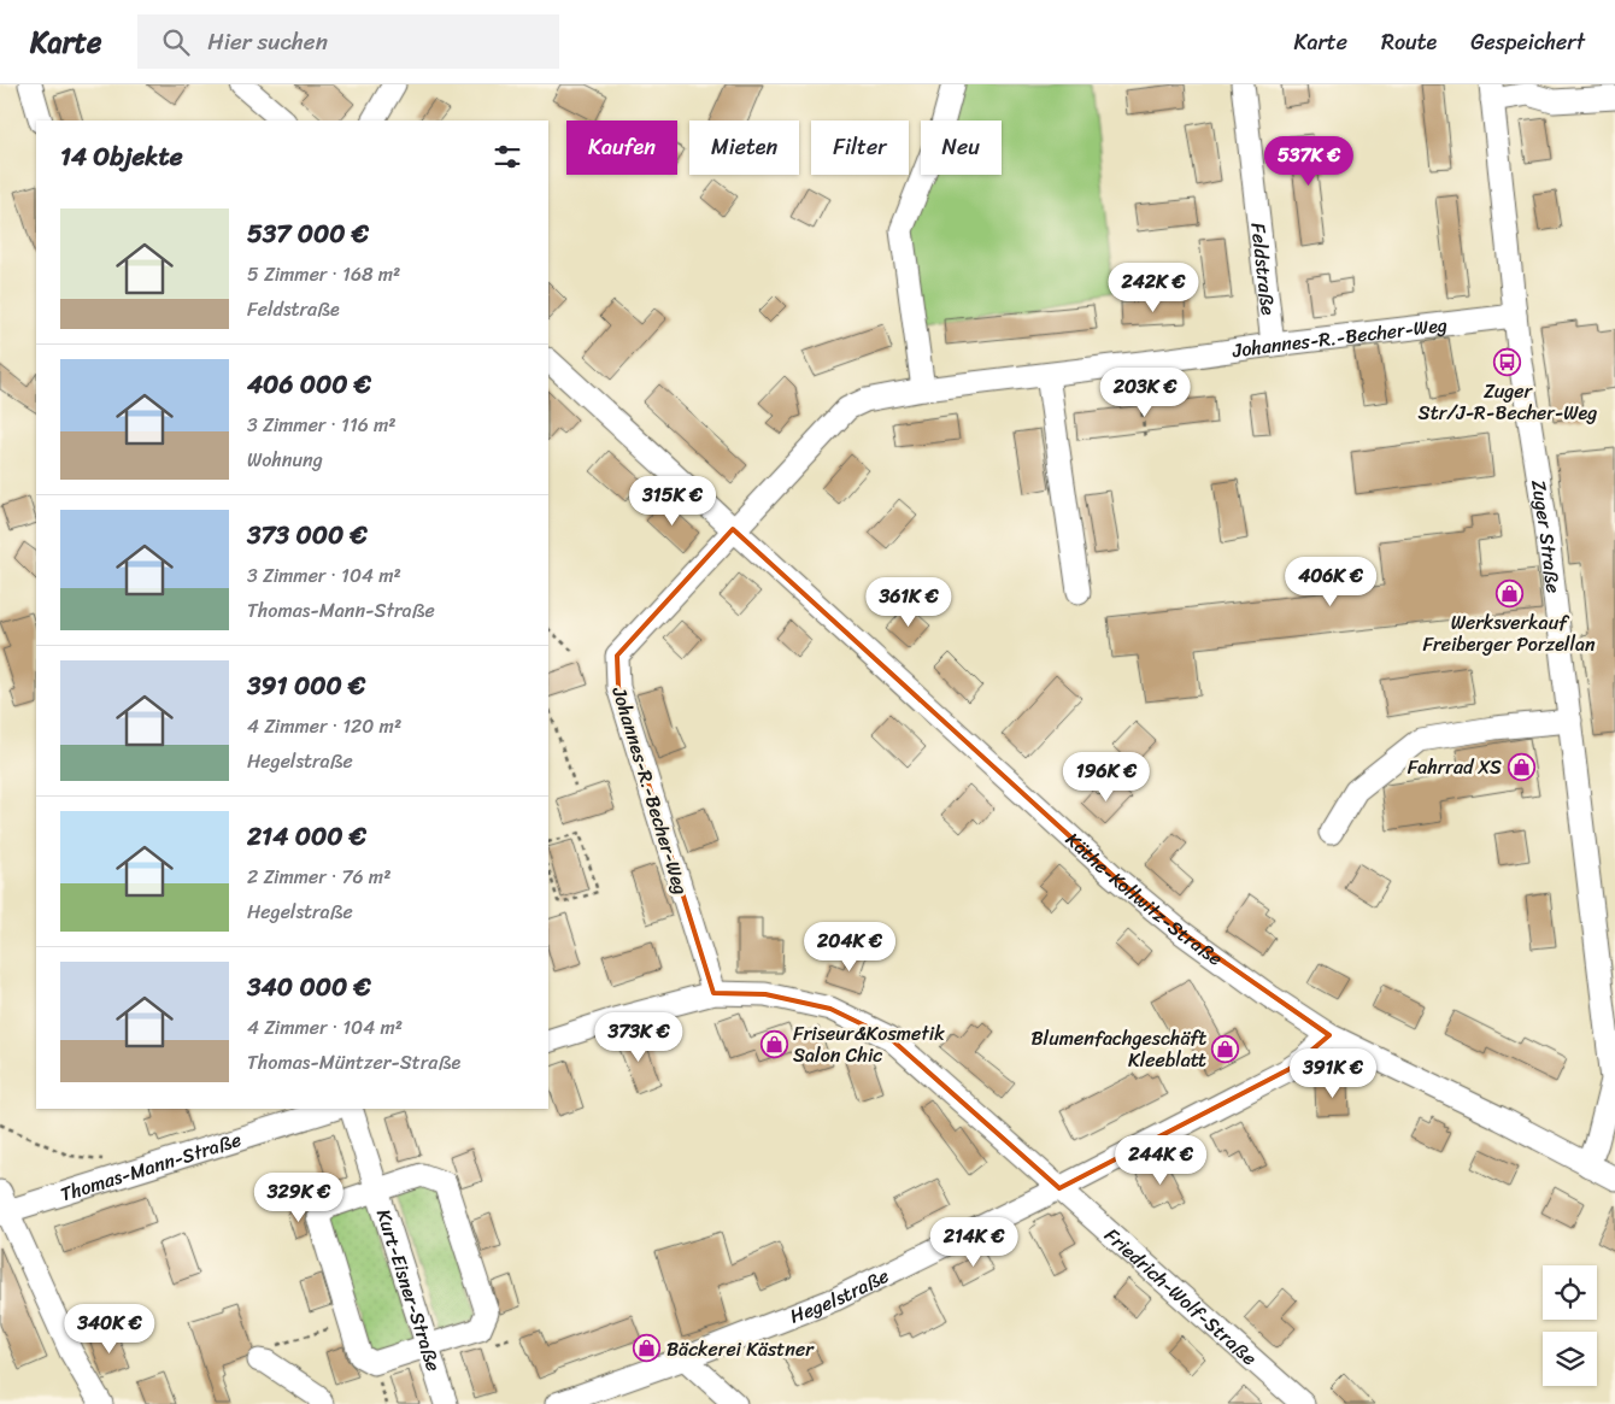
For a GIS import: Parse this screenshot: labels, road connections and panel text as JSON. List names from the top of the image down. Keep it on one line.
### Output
{"streets":{"street":["Feldstraße","Johannes-R.-Becher-Weg","Zuger Straße","Käthe-Kollwitz-Straße","Thomas-Mann-Straße","Kurt-Eisner-Straße","Hegelstraße","Friedrich-Wolf-Straße"]},"crossings":[["Feldstraße","Johannes-R.-Becher-Weg"],["Johannes-R.-Becher-Weg","Zuger Straße"],["Johannes-R.-Becher-Weg","Käthe-Kollwitz-Straße"],["Zuger Straße","Käthe-Kollwitz-Straße"],["Käthe-Kollwitz-Straße","Hegelstraße"],["Hegelstraße","Friedrich-Wolf-Straße"]],"places":{"bus stop":["Zuger Str/J-R-Becher-Weg"],"shop":["Werksverkauf Freiberger Porzellan","Fahrrad XS","Friseur&Kosmetik Salon Chic","Blumenfachgeschäft Kleeblatt","Bäckerei Kästner"]},"page":{"header":"Karte","search":"Hier suchen","nav":["Karte","Route","Gespeichert"],"chip":["Kaufen","Mieten","Filter","Neu"],"heading":"14 Objekte","price":["537K €","242K €","203K €","315K €","406K €","361K €","196K €","204K €","373K €","391K €","244K €","329K €","214K €","340K €"],"list":[{"name":"537 000 €","note":"5 Zimmer · 168 m² · Feldstraße"},{"name":"406 000 €","note":"3 Zimmer · 116 m² · Wohnung"},{"name":"373 000 €","note":"3 Zimmer · 104 m² · Thomas-Mann-Straße"},{"name":"391 000 €","note":"4 Zimmer · 120 m² · Hegelstraße"},{"name":"214 000 €","note":"2 Zimmer · 76 m² · Hegelstraße"},{"name":"340 000 €","note":"4 Zimmer · 104 m² · Thomas-Müntzer-Straße"}]}}
